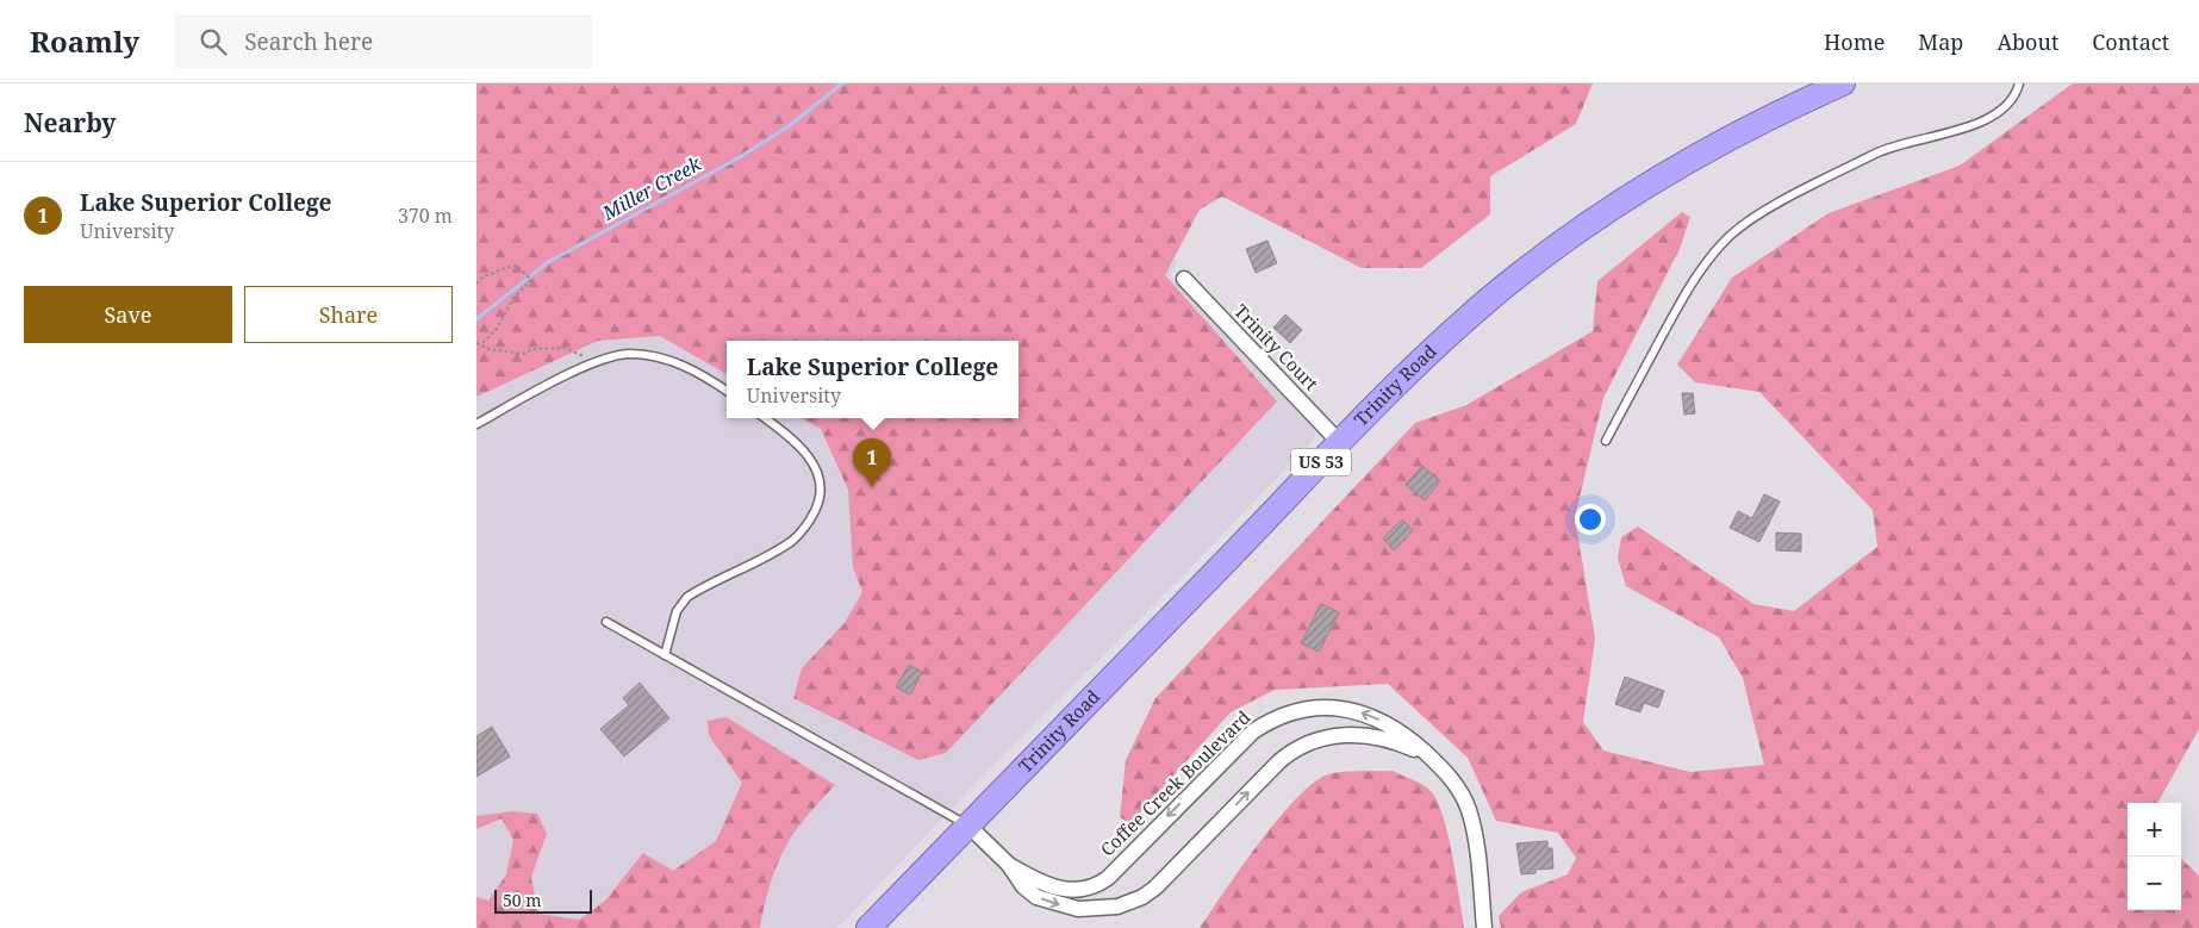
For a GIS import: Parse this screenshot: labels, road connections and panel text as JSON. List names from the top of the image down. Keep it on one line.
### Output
{"streets":{"highway":["Trinity Road","US 53"],"street":["Trinity Court","Coffee Creek Boulevard"]},"crossings":[["Trinity Court","Trinity Road"],["Trinity Road","Coffee Creek Boulevard"]],"water":["Miller Creek"],"scale_bar":"50 m","page":{"header":"Roamly","search":"Search here","nav":["Home","Map","About","Contact"],"heading":"Nearby","list":[{"mark":"1","name":"Lake Superior College","note":"University","value":"370 m"}],"buttons":["Save","Share"],"popup":["Lake Superior College","University"],"pins":"1","map_buttons":["+","−"],"scale":"50 m"}}
